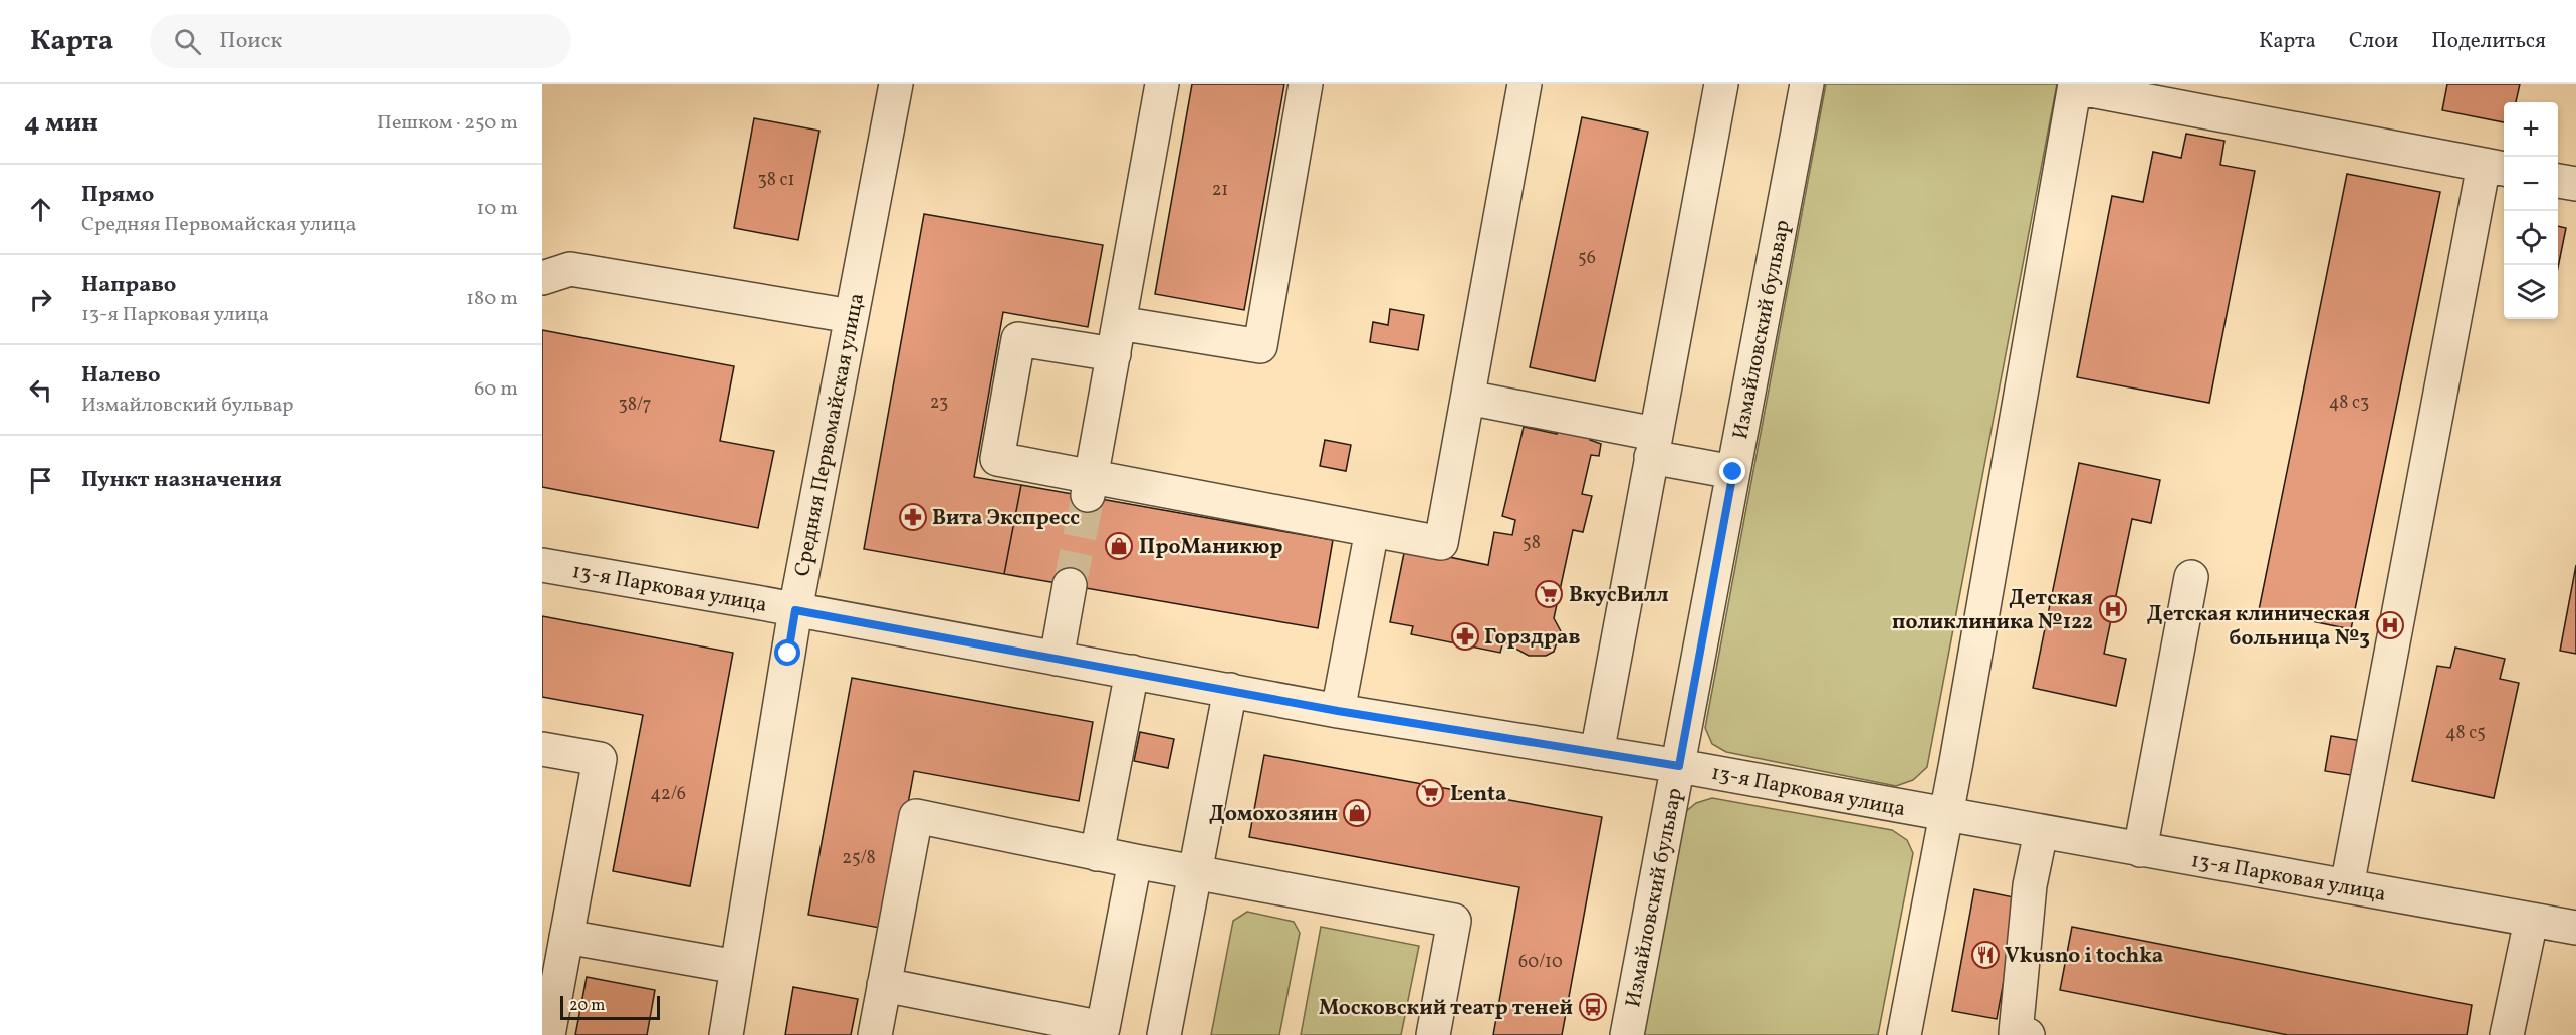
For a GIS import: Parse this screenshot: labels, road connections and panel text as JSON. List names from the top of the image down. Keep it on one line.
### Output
{"streets":{"street":["Измайловский бульвар","Средняя Первомайская улица","13-я Парковая улица"]},"crossings":[["Измайловский бульвар","13-я Парковая улица"],["Средняя Первомайская улица","13-я Парковая улица"]],"places":{"pharmacy":["Вита Экспресс","Горздрав"],"shop":["ПроМаникюр","Домохозяин"],"supermarket":["ВкусВилл","Lenta"],"hospital":["Детская поликлиника №122","Детская клиническая больница №3"],"restaurant":["Vkusno i tochka"],"bus stop":["Московский театр теней"]},"house_numbers":["38 с1","21","56","23","48 с3","38/7","58","48 с5","42/6","25/8","60/10"],"scale_bar":"20 m","page":{"header":"Карта","search":"Поиск","nav":["Карта","Слои","Поделиться"],"heading":["4 мин","Пешком · 250 m"],"map_buttons":["+","−"],"list":[["Прямо","Средняя Первомайская улица","10 m"],["Направо","13-я Парковая улица","180 m"],["Налево","Измайловский бульвар","60 m"],"Пункт назначения"],"scale":"20 m"}}
